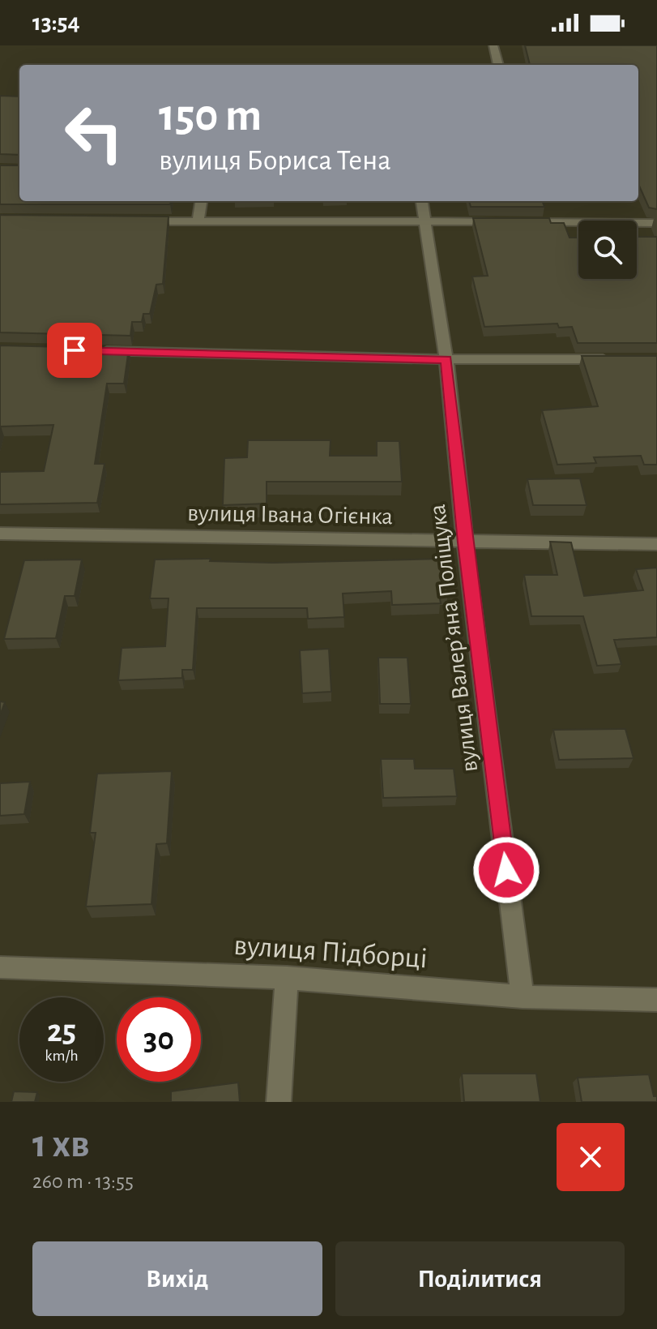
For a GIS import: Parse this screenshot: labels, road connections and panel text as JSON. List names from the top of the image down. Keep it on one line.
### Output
{"streets":{"street":["вулиця Івана Огієнка","вулиця Валерʼяна Поліщука","вулиця Підборці"]},"crossings":[["вулиця Івана Огієнка","вулиця Валерʼяна Поліщука"],["вулиця Валерʼяна Поліщука","вулиця Підборці"]],"page":{"status":"13:54","turn":["150 m","вулиця Бориса Тена"],"speed":"25 km/h","limit":"30","heading":["1 хв","260 m · 13:55"],"buttons":["Вихід","Поділитися"]}}
